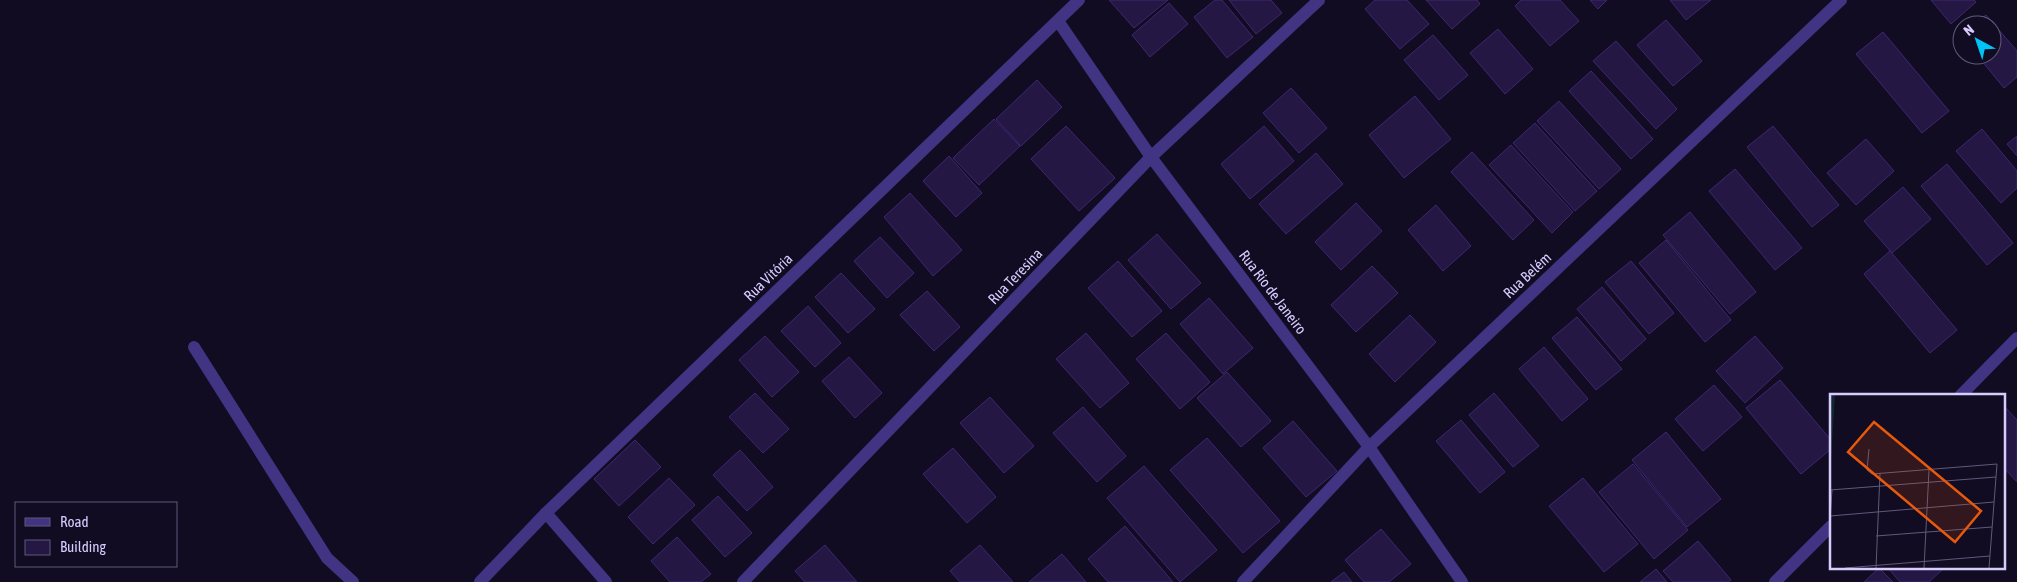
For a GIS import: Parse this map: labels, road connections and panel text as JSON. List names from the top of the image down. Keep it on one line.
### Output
{"streets":{"street":["Rua Belém","Rua Teresina","Rua Vitória","Rua Rio de Janeiro"]},"crossings":[["Rua Belém","Rua Rio de Janeiro"],["Rua Teresina","Rua Rio de Janeiro"],["Rua Vitória","Rua Rio de Janeiro"]],"legend":["Road","Building"],"north":"top left"}
